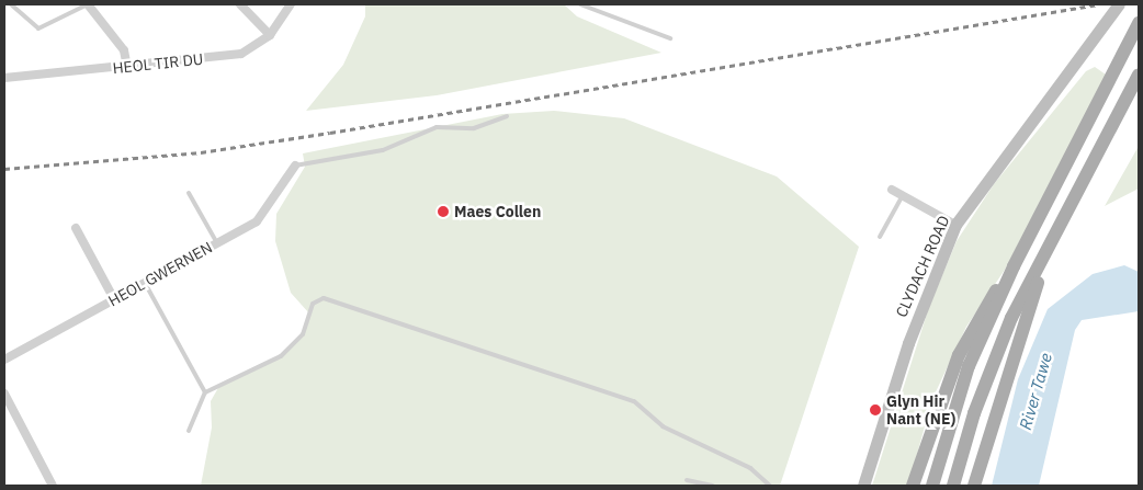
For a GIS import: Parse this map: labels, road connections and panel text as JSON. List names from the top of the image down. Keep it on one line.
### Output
{"streets":{"main road":["CLYDACH ROAD"],"street":["HEOL TIR DU","HEOL GWERNEN"]},"water":["River Tawe"],"places":["Maes Collen","Glyn Hir Nant (NE)"]}
